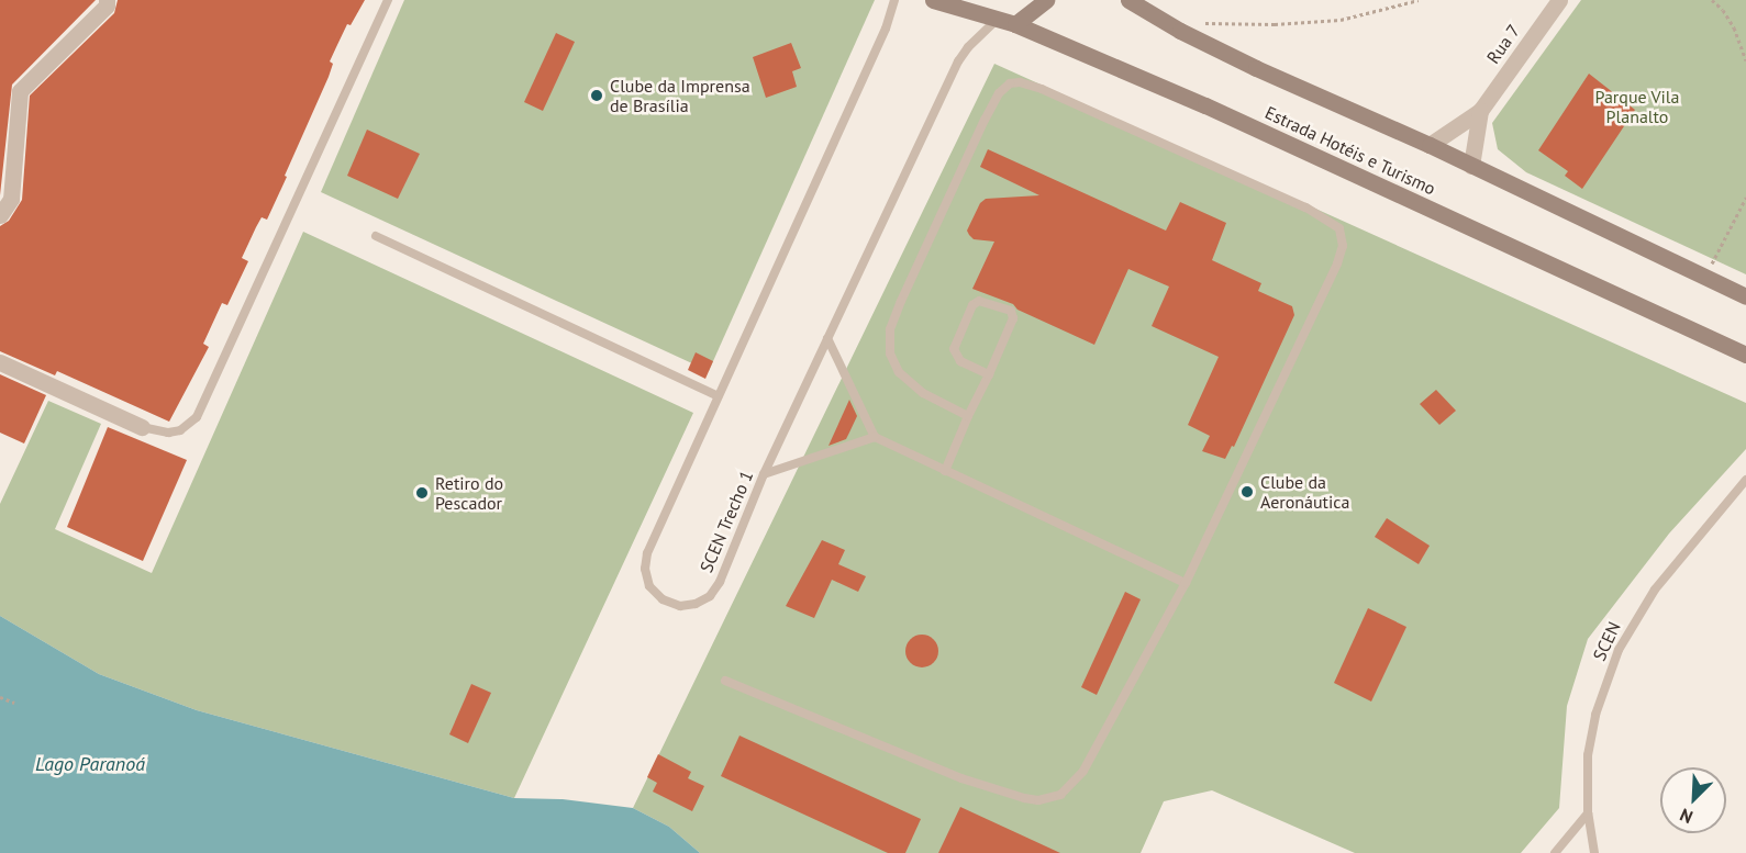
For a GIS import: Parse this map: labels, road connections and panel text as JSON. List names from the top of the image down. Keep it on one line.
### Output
{"streets":{"main road":["Estrada Hotéis e Turismo"],"street":["Rua 7"],"lane":["SCEN Trecho 1","SCEN"]},"crossings":[["Rua 7","Estrada Hotéis e Turismo"],["Estrada Hotéis e Turismo","SCEN Trecho 1"]],"water":["Lago Paranoá"],"parks":["Parque Vila Planalto"],"places":["Clube da Imprensa de Brasília","Clube da Aeronáutica","Retiro do Pescador"],"north":"bottom left"}
